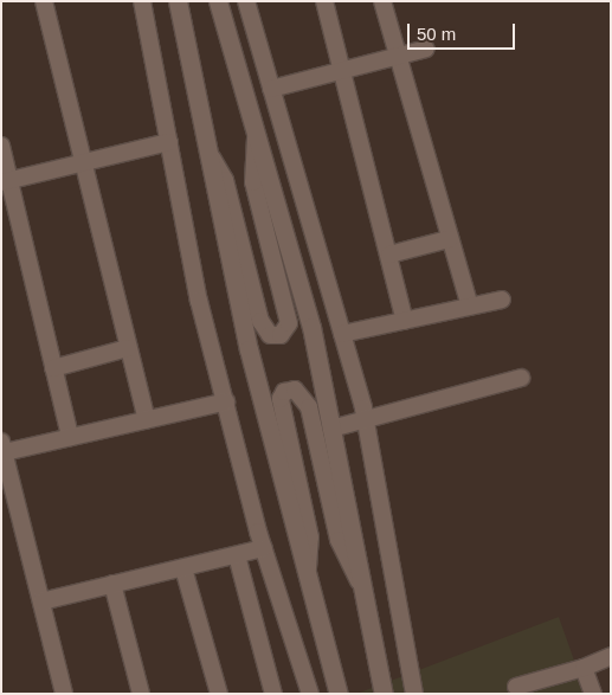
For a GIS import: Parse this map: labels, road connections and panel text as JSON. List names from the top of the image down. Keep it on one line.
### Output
{"scale_bar":"50 m"}
